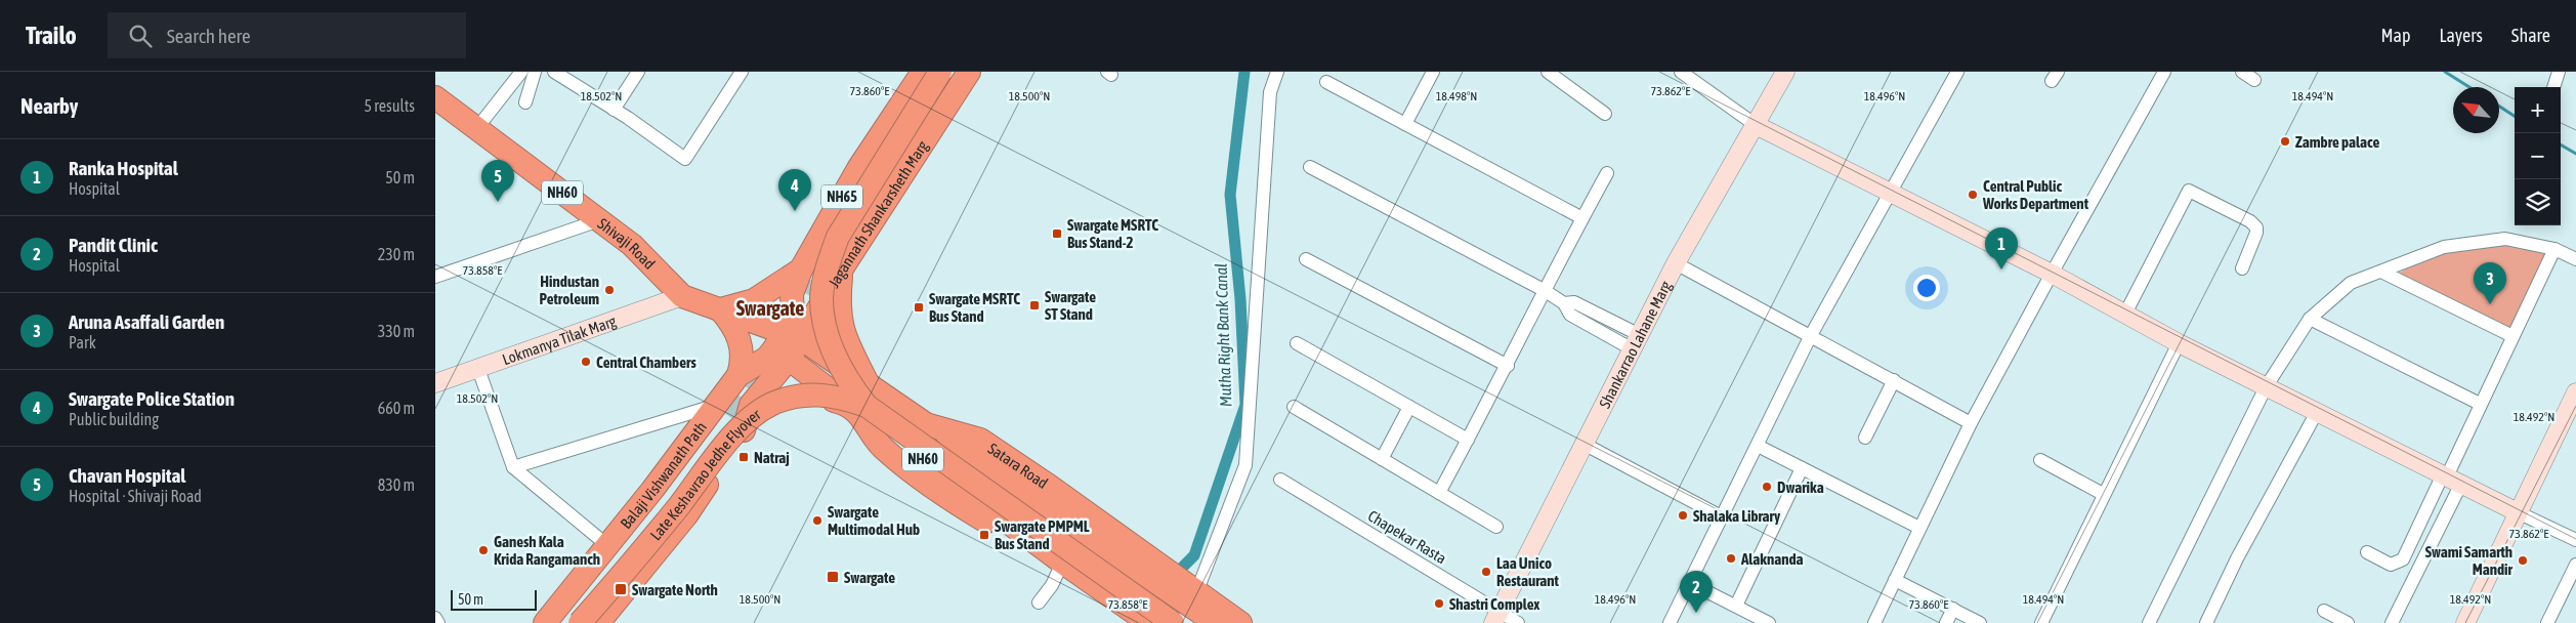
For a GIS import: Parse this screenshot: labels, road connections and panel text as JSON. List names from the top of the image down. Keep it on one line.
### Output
{"streets":{"highway":["NH60","NH65","Jagannath Shankarsheth Marg","Shivaji Road","Satara Road","Balaji Vishwanath Path","Late Keshavrao Jedhe Flyover"],"street":["Lokmanya Tilak Marg","Shankarrao Lahane Marg","Chapekar Rasta"]},"crossings":[["NH65","Jagannath Shankarsheth Marg"],["NH65","Shivaji Road"],["NH65","Satara Road"],["NH65","Balaji Vishwanath Path"],["Jagannath Shankarsheth Marg","Shivaji Road"],["Jagannath Shankarsheth Marg","Satara Road"],["Jagannath Shankarsheth Marg","Balaji Vishwanath Path"],["Shivaji Road","Lokmanya Tilak Marg"],["Shivaji Road","Satara Road"],["Shivaji Road","Balaji Vishwanath Path"],["Shankarrao Lahane Marg","Chapekar Rasta"],["Satara Road","Balaji Vishwanath Path"],["Satara Road","Late Keshavrao Jedhe Flyover"]],"districts":["Swargate"],"water":["Mutha Right Bank Canal"],"places":{"other":["Zambre palace","Central Public Works Department","Hindustan Petroleum","Central Chambers","Dwarika","Shalaka Library","Swargate Multimodal Hub","Ganesh Kala Krida Rangamanch","Alaknanda","Swami Samarth Mandir","Laa Unico Restaurant","Shastri Complex"],"transit":["Swargate MSRTC Bus Stand-2","Swargate ST Stand","Swargate MSRTC Bus Stand","Natraj","Swargate PMPML Bus Stand","Swargate","Swargate North"]},"scale_bar":"50 m","north":"top left","page":{"header":"Trailo","search":"Search here","nav":["Map","Layers","Share"],"heading":["Nearby","5 results"],"map_buttons":["+","−"],"list":[{"mark":"1","name":"Ranka Hospital","note":"Hospital","value":"50 m"},{"mark":"2","name":"Pandit Clinic","note":"Hospital","value":"230 m"},{"mark":"3","name":"Aruna Asaffali Garden","note":"Park","value":"330 m"},{"mark":"4","name":"Swargate Police Station","note":"Public building","value":"660 m"},{"mark":"5","name":"Chavan Hospital","note":"Hospital · Shivaji Road","value":"830 m"}],"pins":["5","4","1","3","2"],"scale":"50 m"},"coordinates":["73.860°E","73.862°E","18.502°N","18.500°N","18.498°N","18.496°N","18.494°N","73.858°E","18.492°N"]}
